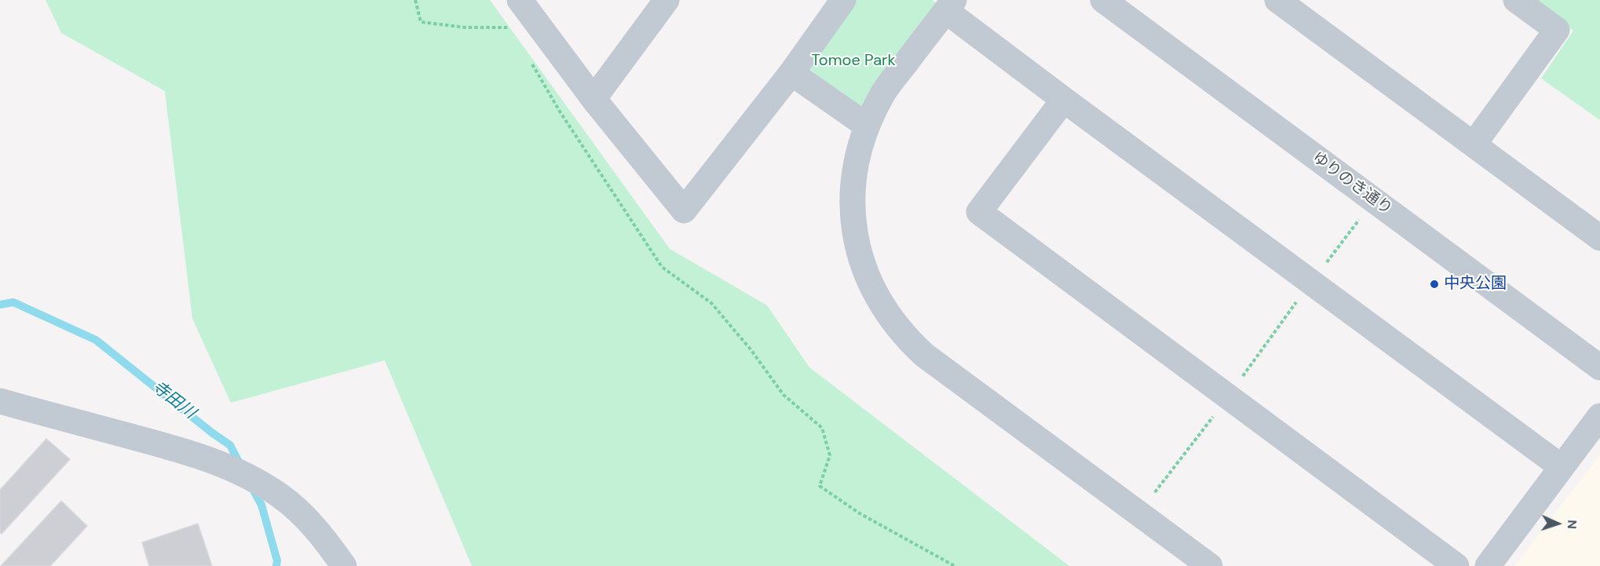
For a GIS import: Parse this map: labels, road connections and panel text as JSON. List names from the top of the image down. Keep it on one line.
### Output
{"streets":{"street":["ゆりのき通り"]},"water":["寺田川"],"parks":["Tomoe Park"],"places":["中央公園"],"north":"right"}
